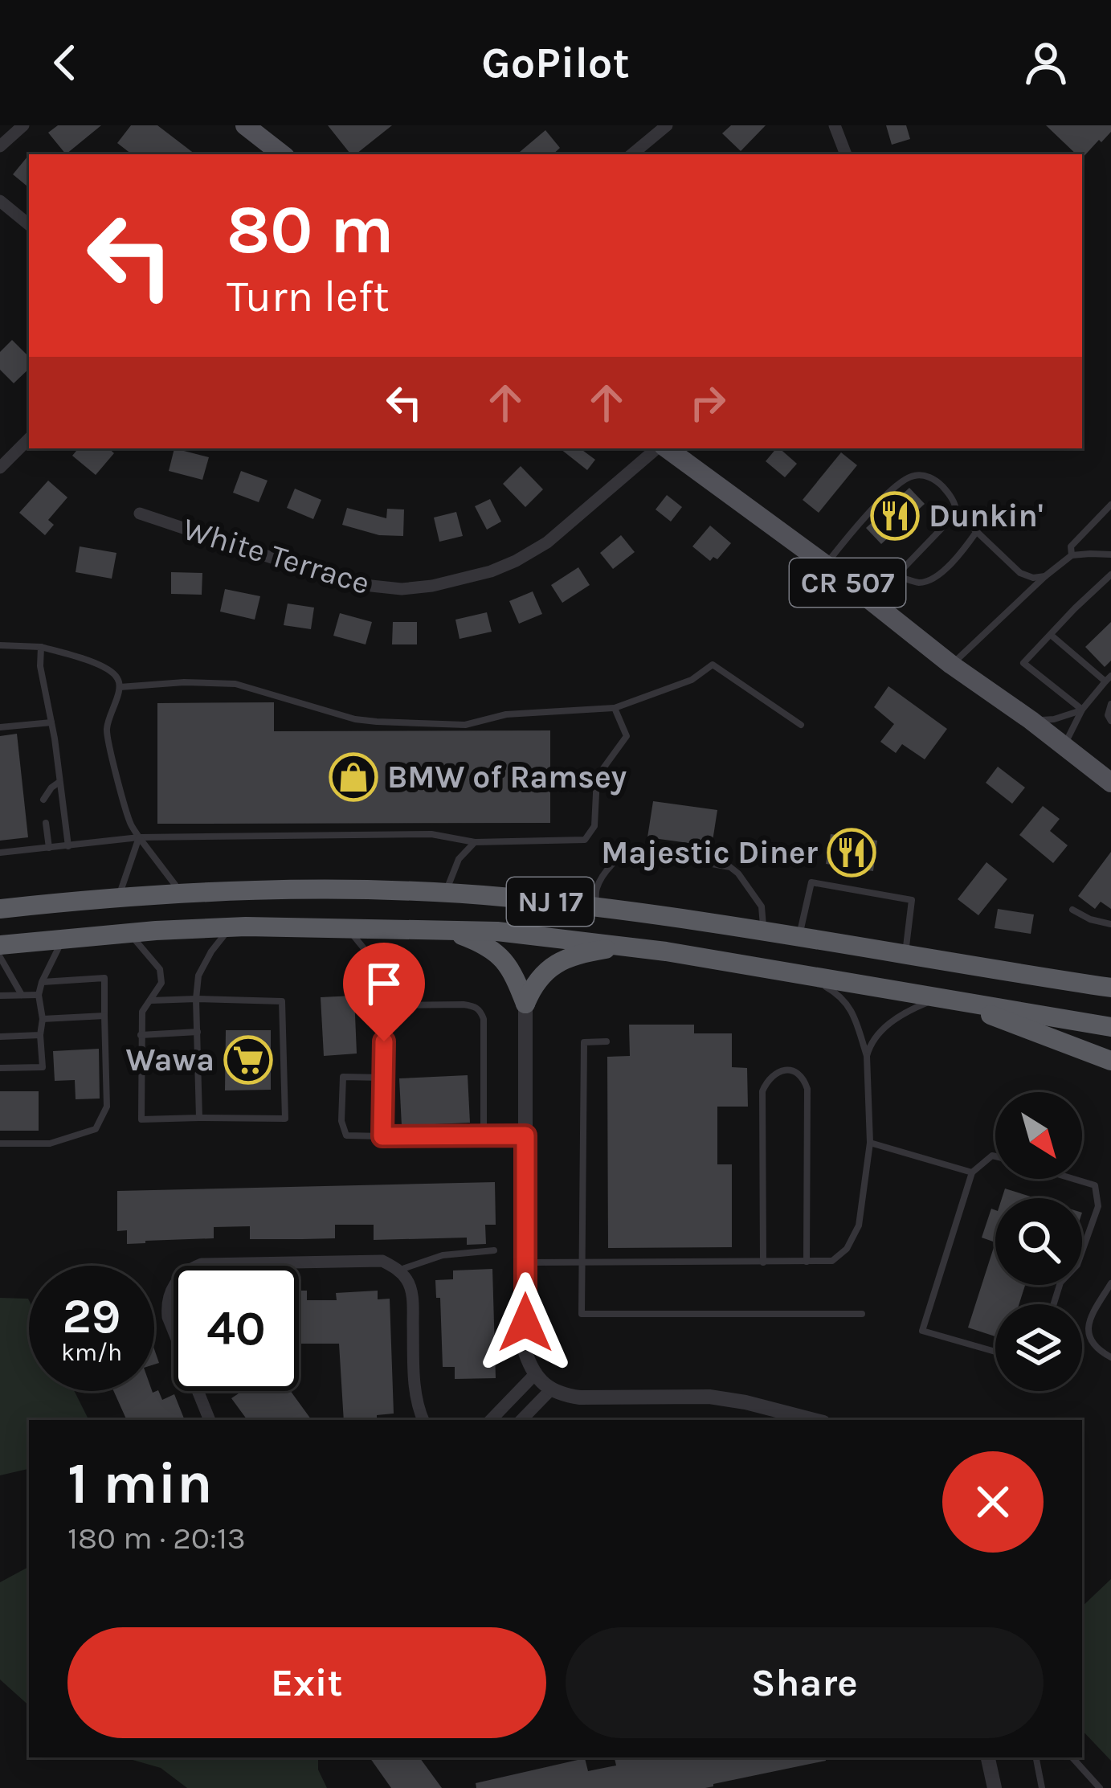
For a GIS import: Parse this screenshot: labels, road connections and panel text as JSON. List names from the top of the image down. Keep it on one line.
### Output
{"streets":{"highway":["NJ 17"],"main road":["CR 507"],"street":["White Terrace"]},"places":{"restaurant":["Dunkin'","Majestic Diner"],"shop":["BMW of Ramsey"],"supermarket":["Wawa"]},"north":"bottom right","page":{"header":"GoPilot","turn":["80 m","Turn left"],"speed":"29 km/h","limit":"40","heading":["1 min","180 m · 20:13"],"buttons":["Exit","Share"]}}
